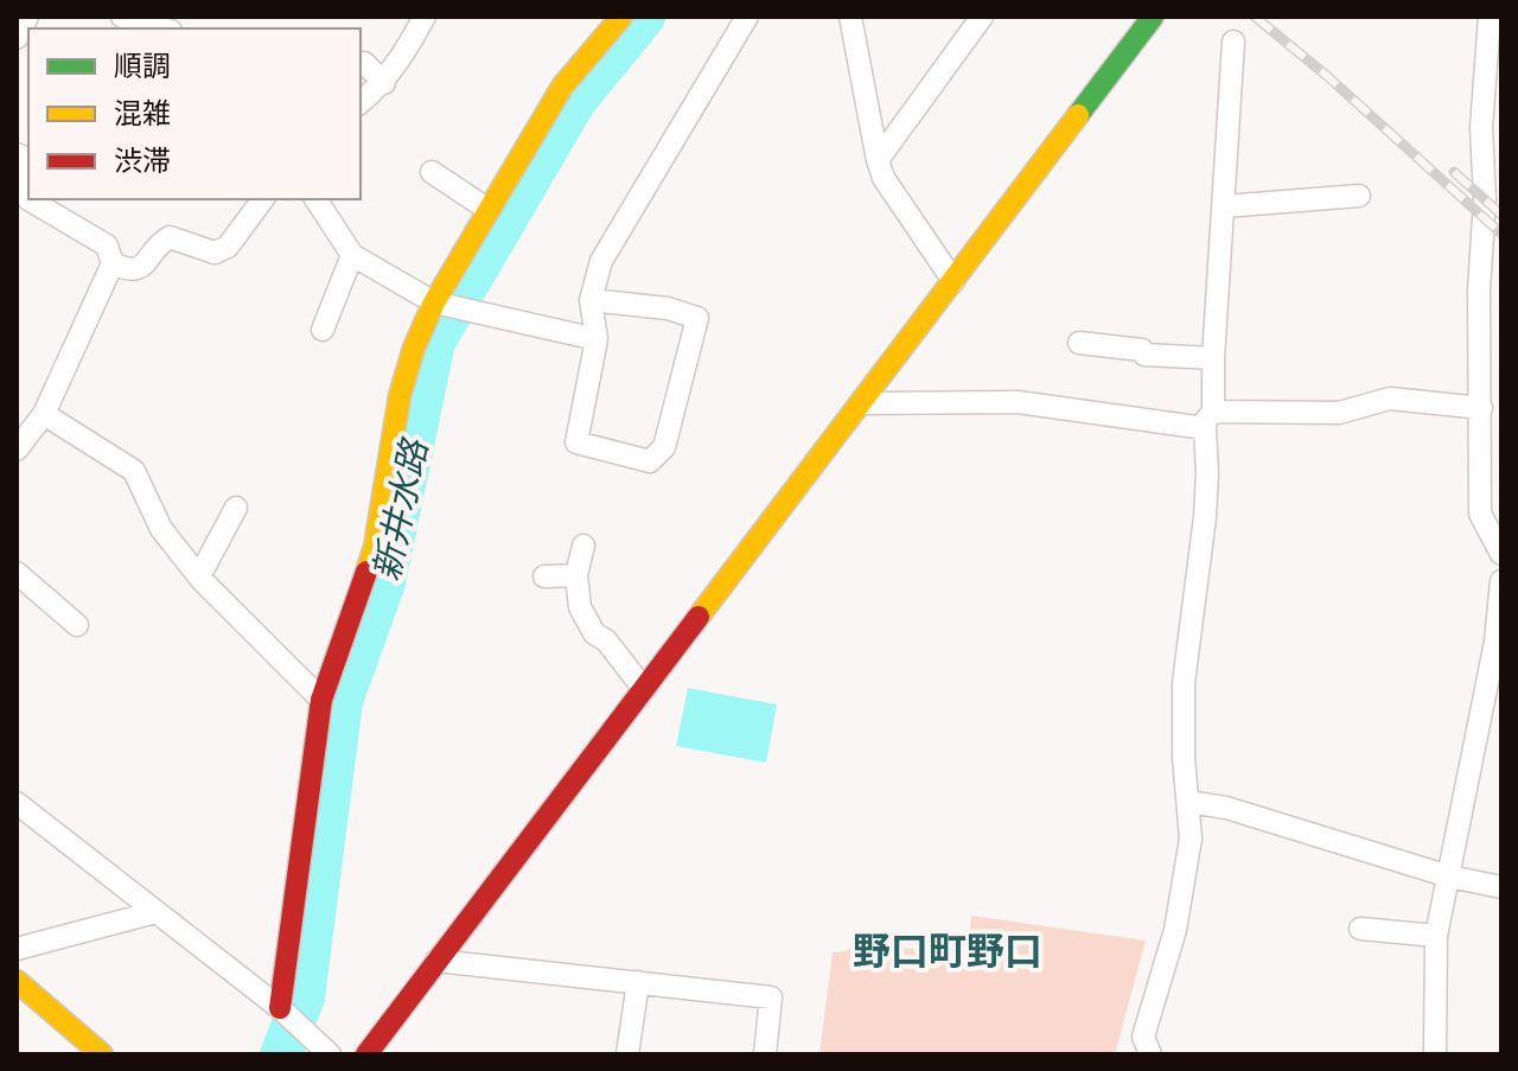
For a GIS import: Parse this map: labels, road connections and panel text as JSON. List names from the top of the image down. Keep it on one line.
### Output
{"districts":["野口町野口"],"water":["新井水路"],"legend":["順調","混雑","渋滞"]}
